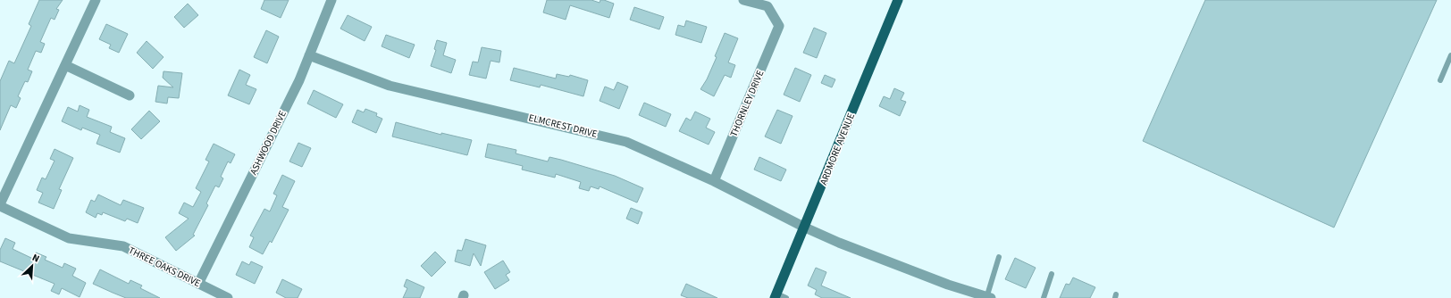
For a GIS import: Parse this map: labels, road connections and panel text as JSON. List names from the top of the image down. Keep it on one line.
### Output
{"streets":{"main road":["ARDMORE AVENUE"],"street":["THORNLEY DRIVE","ELMCREST DRIVE","ASHWOOD DRIVE","THREE OAKS DRIVE"]},"crossings":[["THORNLEY DRIVE","ELMCREST DRIVE"],["ELMCREST DRIVE","ASHWOOD DRIVE"],["ELMCREST DRIVE","ARDMORE AVENUE"],["ASHWOOD DRIVE","THREE OAKS DRIVE"]],"north":"top right"}
